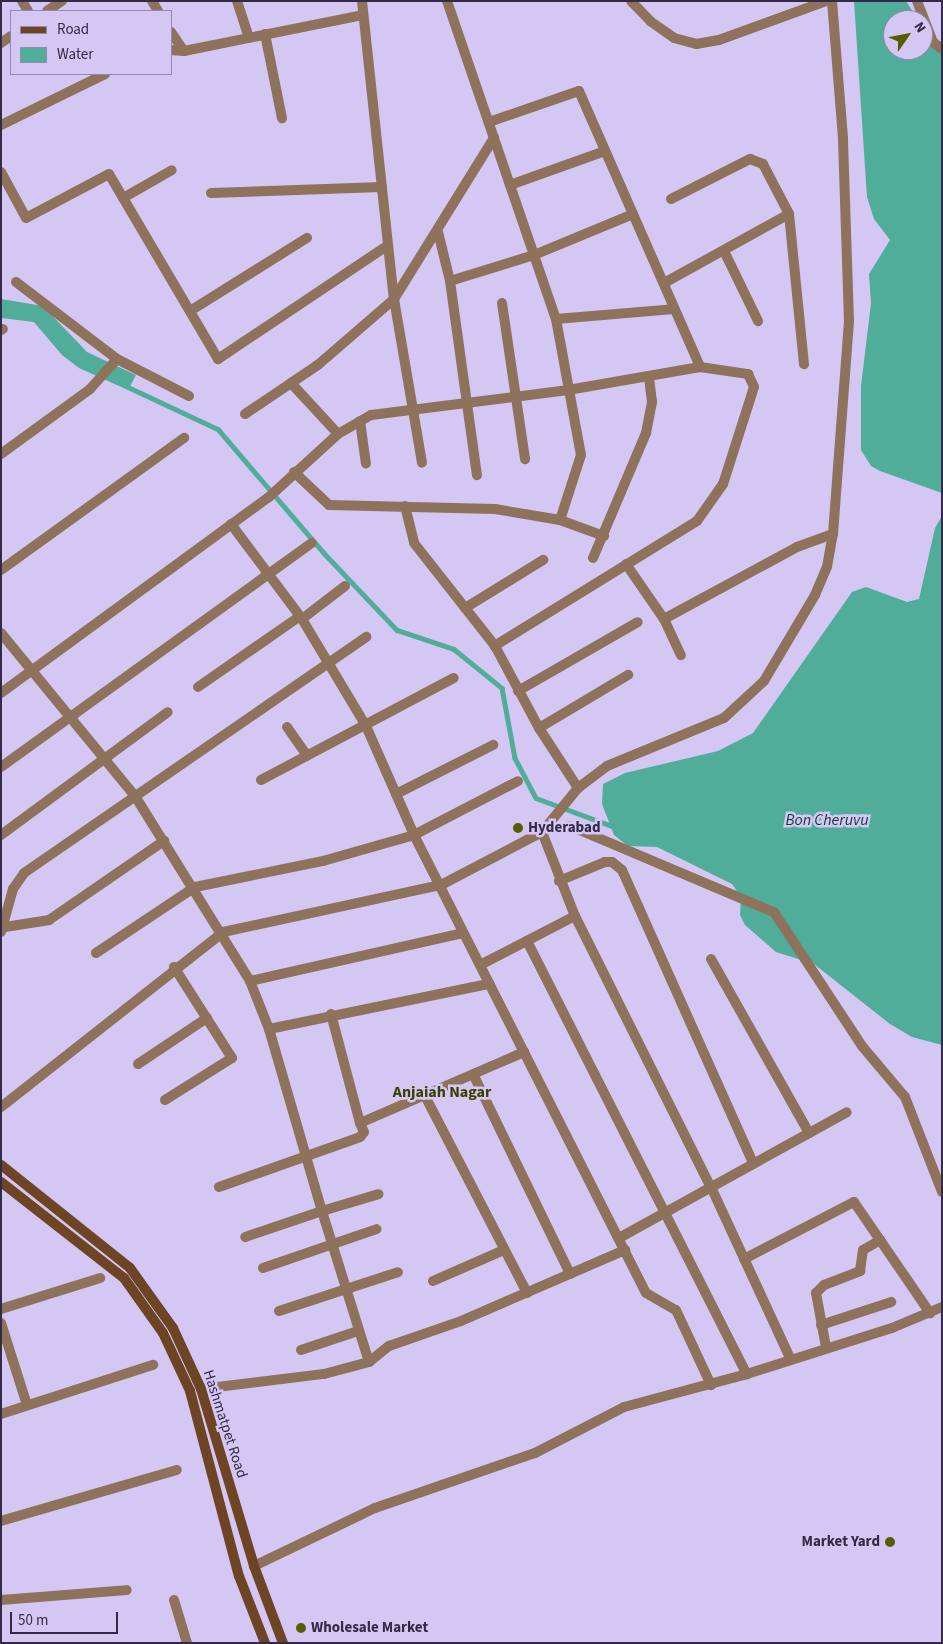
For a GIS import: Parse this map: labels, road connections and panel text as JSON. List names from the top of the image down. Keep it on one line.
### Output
{"streets":{"main road":["Hashmatpet Road"]},"districts":["Anjaiah Nagar"],"water":["Bon Cheruvu"],"places":["Hyderabad","Market Yard","Wholesale Market"],"legend":["Road","Water"],"scale_bar":"50 m","north":"top right"}
